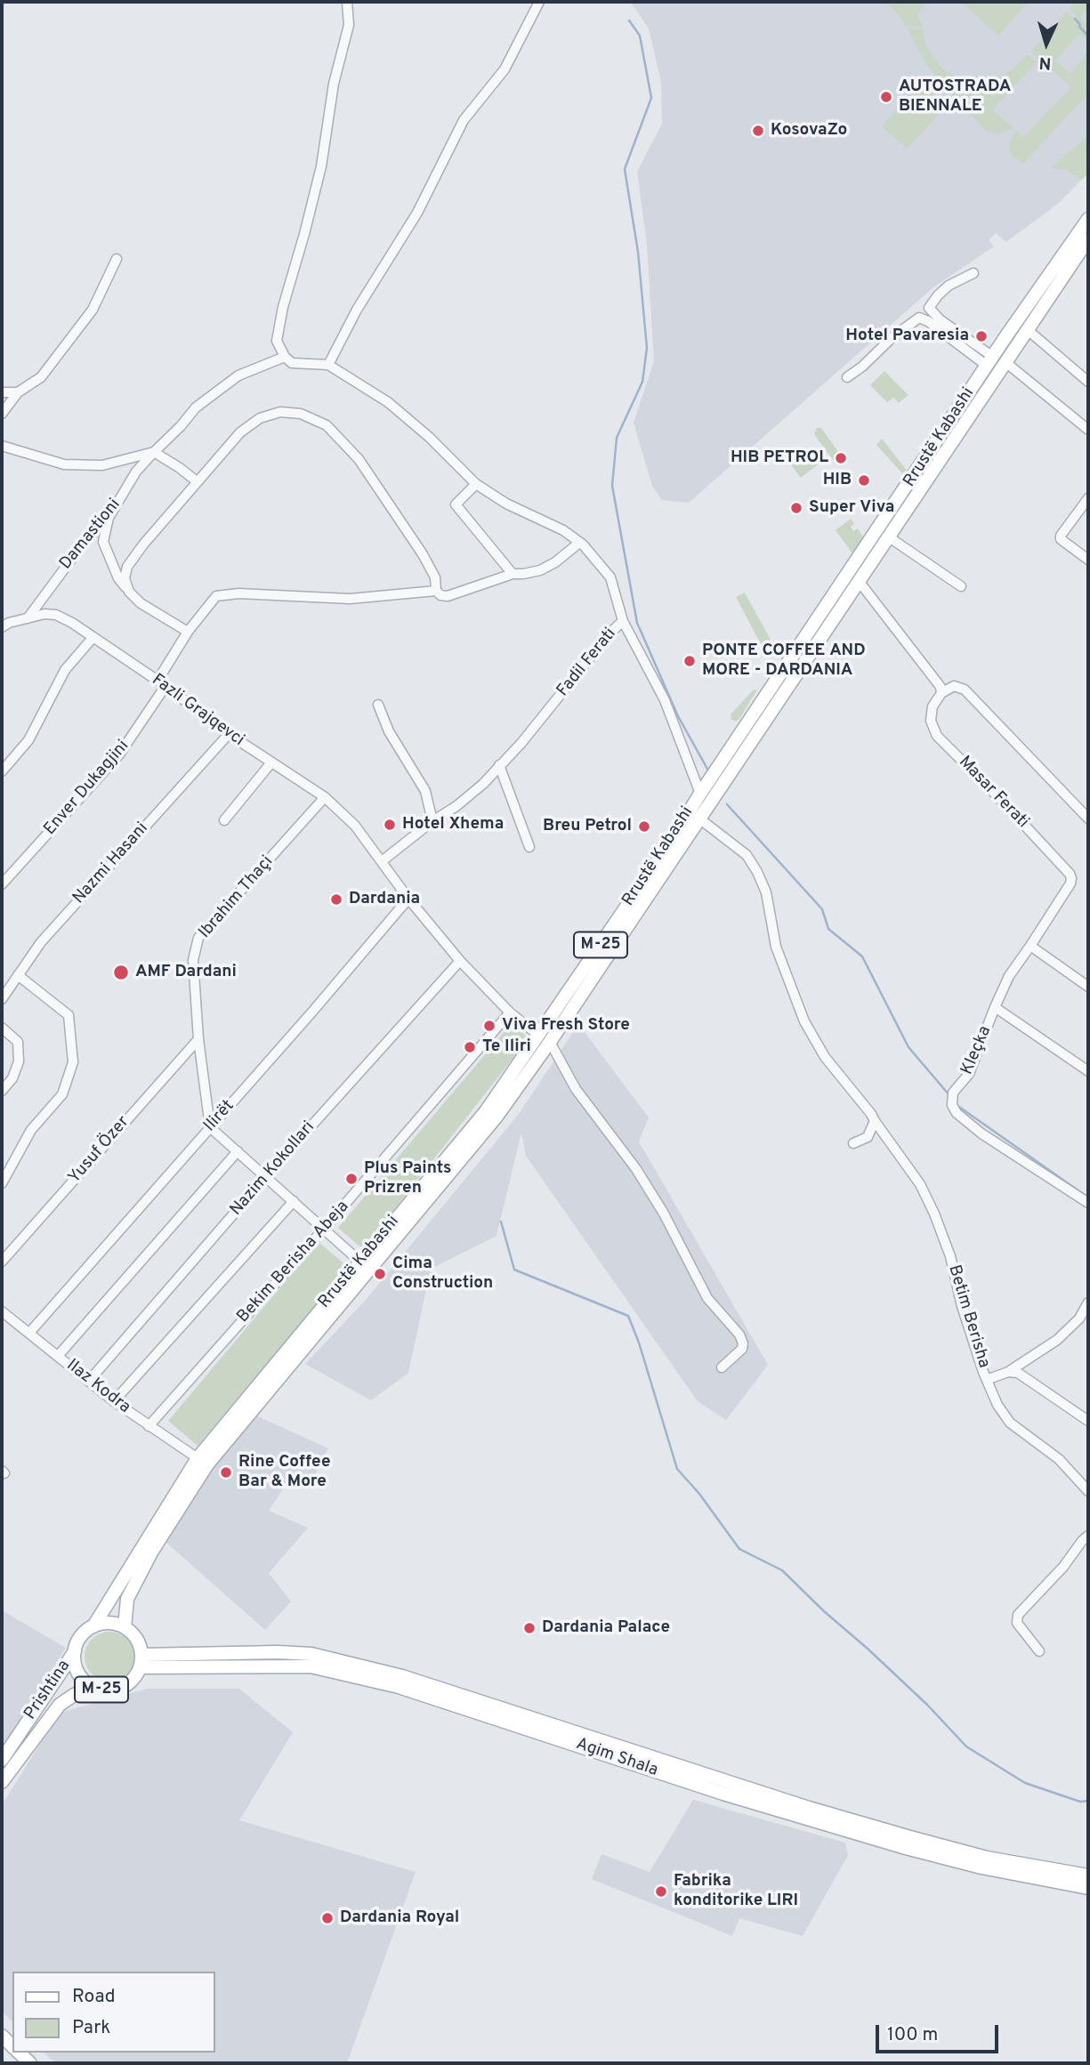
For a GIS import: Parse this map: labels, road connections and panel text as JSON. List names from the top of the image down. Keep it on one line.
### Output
{"streets":{"main road":["Rrustë Kabashi","M-25","Prishtina","Agim Shala"],"street":["Damastioni","Fadil Ferati","Fazli Grajqevci","Enver Dukagjini","Masar Ferati","Nazmi Hasani","Ibrahim Thaçi","Kleçka","Ilirët","Yusuf Özer","Nazim Kokollari","Bekim Berisha Abeja","Betim Berisha","Ilaz Kodra"]},"crossings":[["Rrustë Kabashi","Fazli Grajqevci"],["Rrustë Kabashi","Betim Berisha"],["Rrustë Kabashi","Ilaz Kodra"],["Rrustë Kabashi","Prishtina"],["Rrustë Kabashi","Agim Shala"],["Damastioni","Fazli Grajqevci"],["Fadil Ferati","Fazli Grajqevci"],["Fazli Grajqevci","Enver Dukagjini"],["Fazli Grajqevci","Nazmi Hasani"],["Fazli Grajqevci","Ibrahim Thaçi"],["Fazli Grajqevci","Ilirët"],["Fazli Grajqevci","Nazim Kokollari"],["Fazli Grajqevci","Bekim Berisha Abeja"],["Masar Ferati","Kleçka"],["Ibrahim Thaçi","Ilirët"],["Ibrahim Thaçi","Yusuf Özer"],["Ilirët","Ilaz Kodra"],["Nazim Kokollari","Ilaz Kodra"],["Bekim Berisha Abeja","Ilaz Kodra"],["Prishtina","Agim Shala"]],"places":["AUTOSTRADA BIENNALE","KosovaZo","Hotel Pavaresia","HIB PETROL","HIB","Super Viva","PONTE COFFEE AND MORE - DARDANIA","Hotel Xhema","Breu Petrol","Dardania","AMF Dardani","Viva Fresh Store","Te Iliri","Plus Paints Prizren","Cima Construction","Rine Coffee Bar & More","Dardania Palace","Fabrika konditorike LIRI","Dardania Royal"],"legend":["Road","Park"],"scale_bar":"100 m","north":"bottom"}
